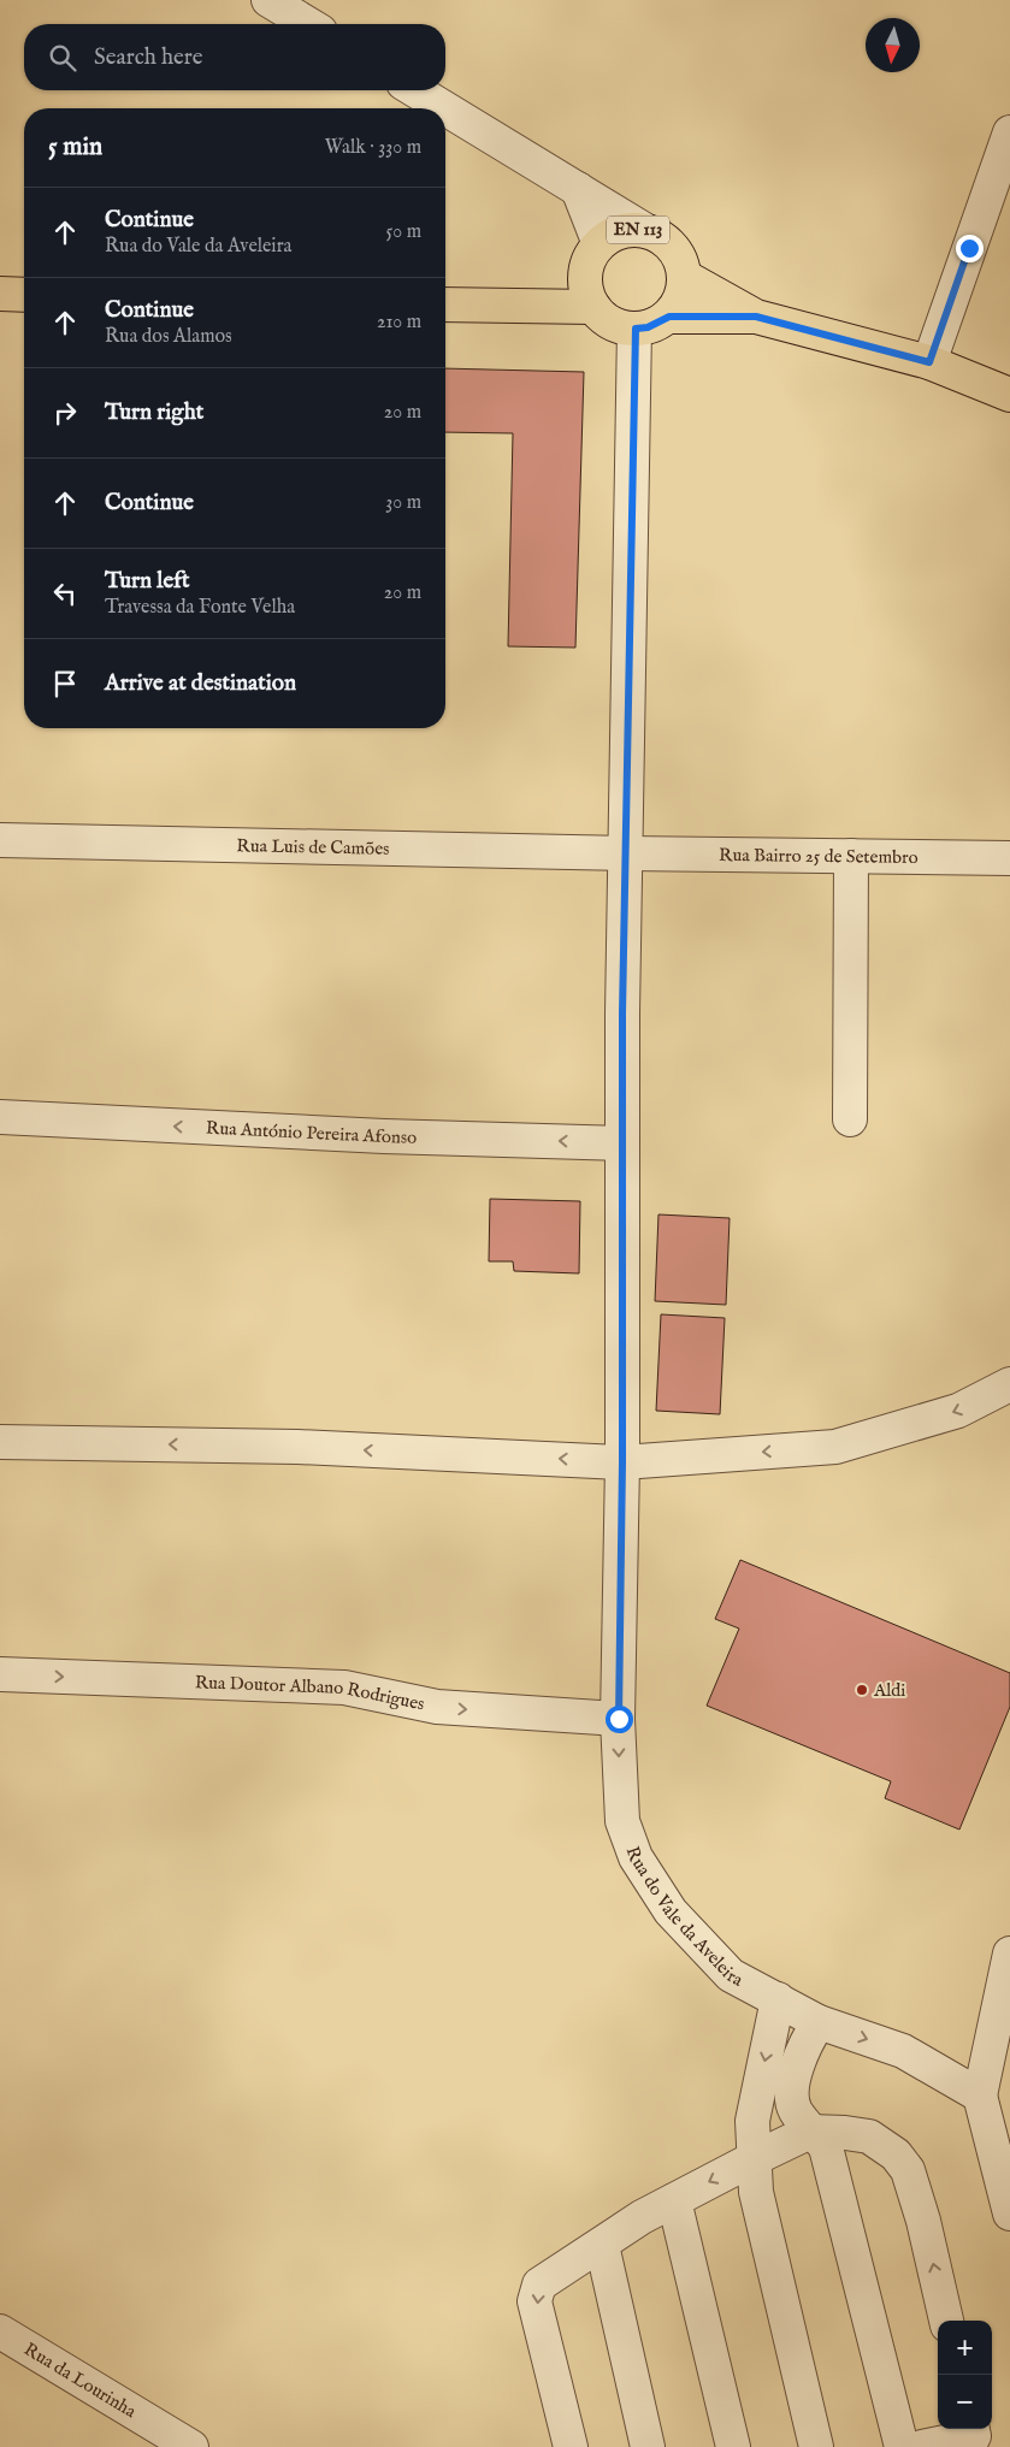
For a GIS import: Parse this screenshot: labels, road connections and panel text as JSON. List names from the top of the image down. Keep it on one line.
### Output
{"streets":{"main road":["EN 113"],"street":["Rua Luis de Camões","Rua Bairro 25 de Setembro","Rua António Pereira Afonso","Rua Doutor Albano Rodrigues","Rua do Vale da Aveleira","Rua da Lourinha"]},"crossings":[["EN 113","Rua do Vale da Aveleira"],["Rua Luis de Camões","Rua Bairro 25 de Setembro"],["Rua Luis de Camões","Rua do Vale da Aveleira"],["Rua Bairro 25 de Setembro","Rua do Vale da Aveleira"],["Rua António Pereira Afonso","Rua do Vale da Aveleira"],["Rua Doutor Albano Rodrigues","Rua do Vale da Aveleira"]],"one_way":["Rua António Pereira Afonso"],"places":["Aldi"],"north":"bottom","page":{"search":"Search here","heading":["5 min","Walk · 330 m"],"list":[["Continue","Rua do Vale da Aveleira","50 m"],["Continue","Rua dos Alamos","210 m"],["Turn right","20 m"],["Continue","30 m"],["Turn left","Travessa da Fonte Velha","20 m"],"Arrive at destination"],"map_buttons":["+","−"]}}
